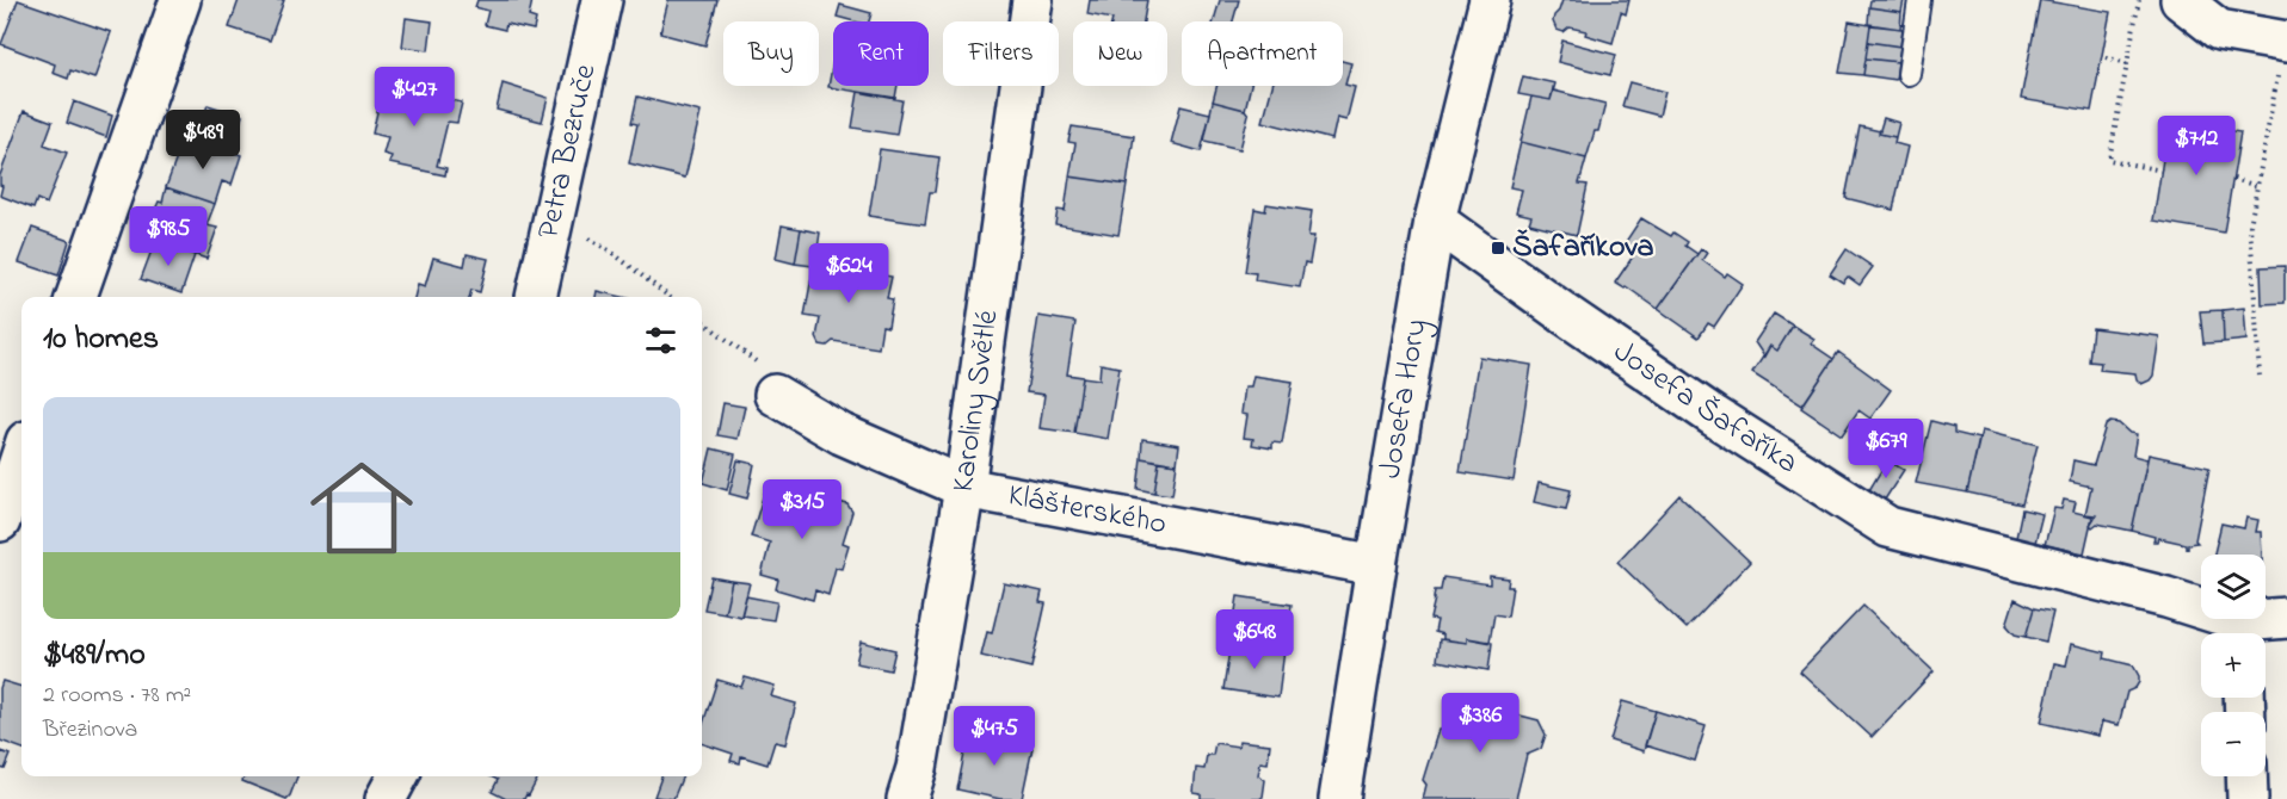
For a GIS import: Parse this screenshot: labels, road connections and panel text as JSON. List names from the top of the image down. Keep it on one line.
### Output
{"streets":{"street":["Petra Bezruče","Josefa Hory","Karoliny Světlé","Josefa Šafaříka","Klášterského"]},"crossings":[["Josefa Hory","Josefa Šafaříka"],["Josefa Hory","Klášterského"],["Karoliny Světlé","Klášterského"]],"places":{"transit":["Šafaříkova"]},"page":{"chip":["Buy","Rent","Filters","New","Apartment"],"price":["$427","$489","$712","$985","$624","$679","$315","$648","$386","$475"],"heading":"10 homes","list":[{"name":"$489/mo","note":"2 rooms · 78 m² · Březinova"}],"map_buttons":["+","−"]}}
